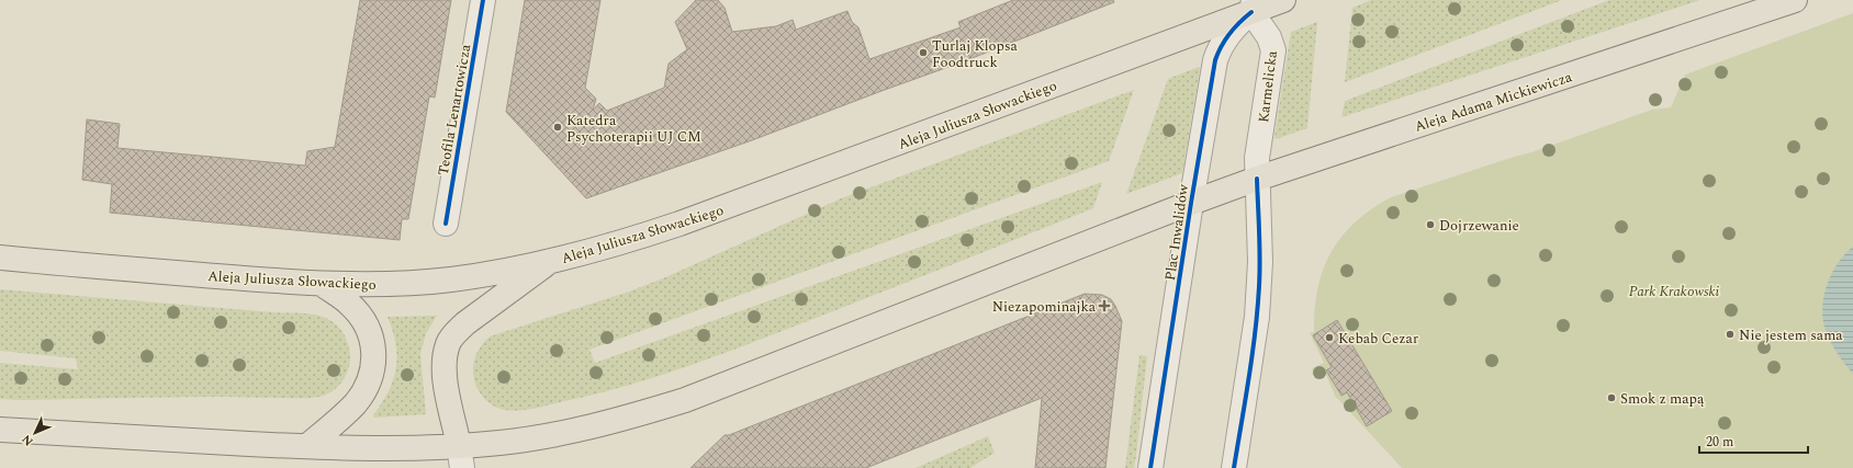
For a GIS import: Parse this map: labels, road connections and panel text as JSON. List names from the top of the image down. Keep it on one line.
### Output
{"streets":{"main road":["Aleja Adama Mickiewicza","Aleja Juliusza Słowackiego"],"street":["Karmelicka","Teofila Lenartowicza","Plac Inwalidów"]},"crossings":[["Karmelicka","Aleja Adama Mickiewicza"],["Karmelicka","Aleja Juliusza Słowackiego"],["Karmelicka","Plac Inwalidów"],["Aleja Adama Mickiewicza","Plac Inwalidów"],["Aleja Juliusza Słowackiego","Plac Inwalidów"]],"parks":["Park Krakowski"],"places":{"other":["Turlaj Klopsa Foodtruck","Katedra Psychoterapii UJ CM","Dojrzewanie","Nie jestem sama","Kebab Cezar","Smok z mapą"],"health":["Niezapominajka"]},"scale_bar":"20 m","north":"bottom left"}
